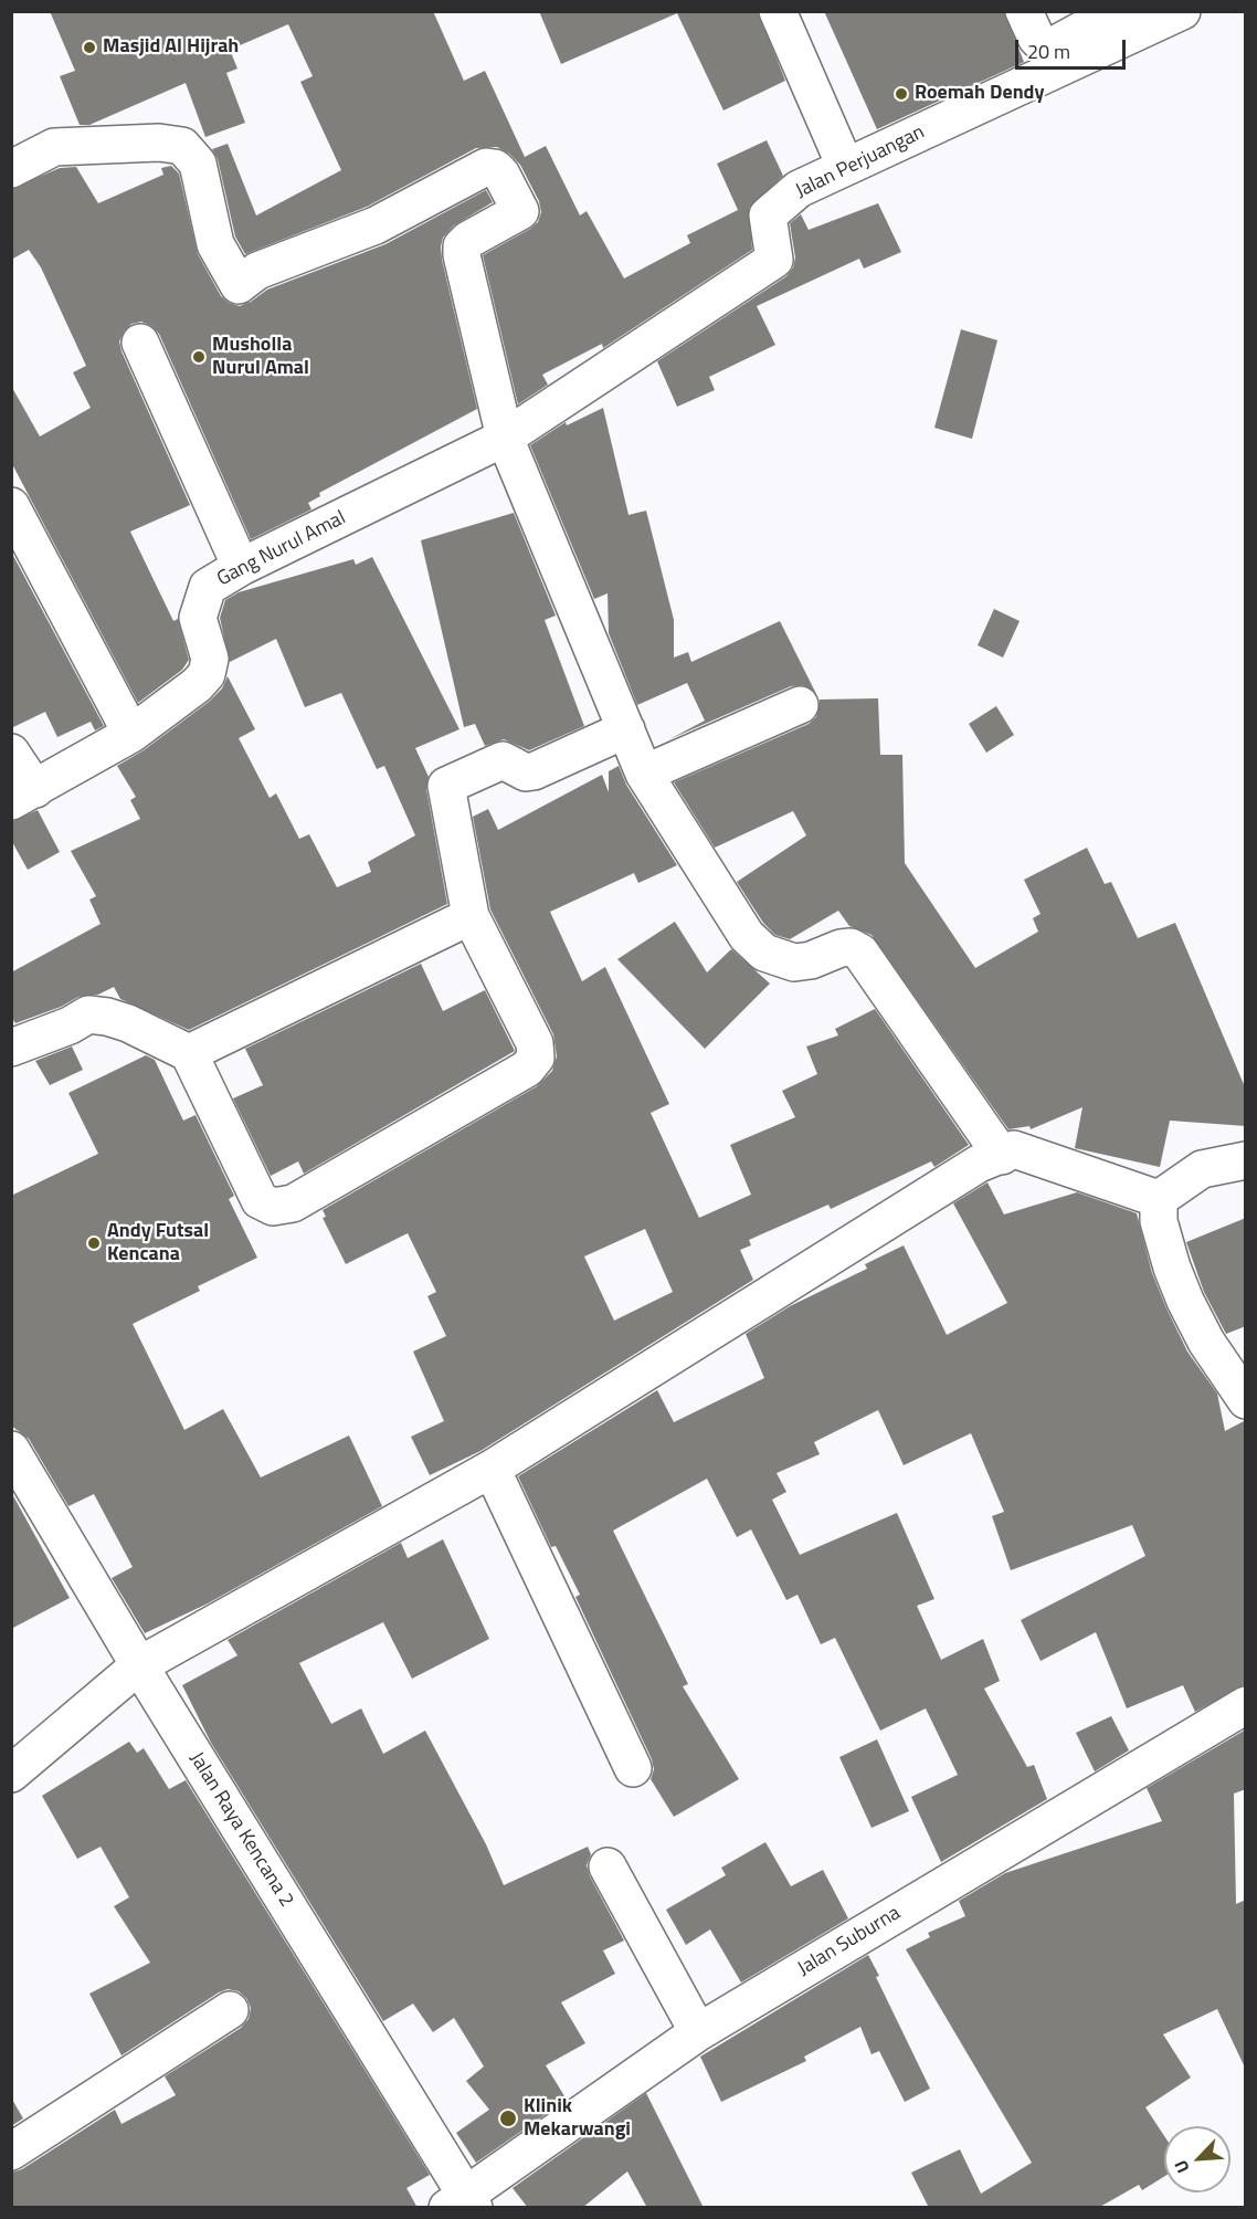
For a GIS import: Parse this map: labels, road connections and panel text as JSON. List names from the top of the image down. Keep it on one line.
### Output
{"streets":{"street":["Jalan Perjuangan","Gang Nurul Amal","Jalan Raya Kencana 2","Jalan Suburna"]},"crossings":[["Jalan Perjuangan","Gang Nurul Amal"],["Jalan Raya Kencana 2","Jalan Suburna"]],"places":["Masjid Al Hijrah","Roemah Dendy","Musholla Nurul Amal","Andy Futsal Kencana","Klinik Mekarwangi"],"scale_bar":"20 m","north":"bottom left"}
